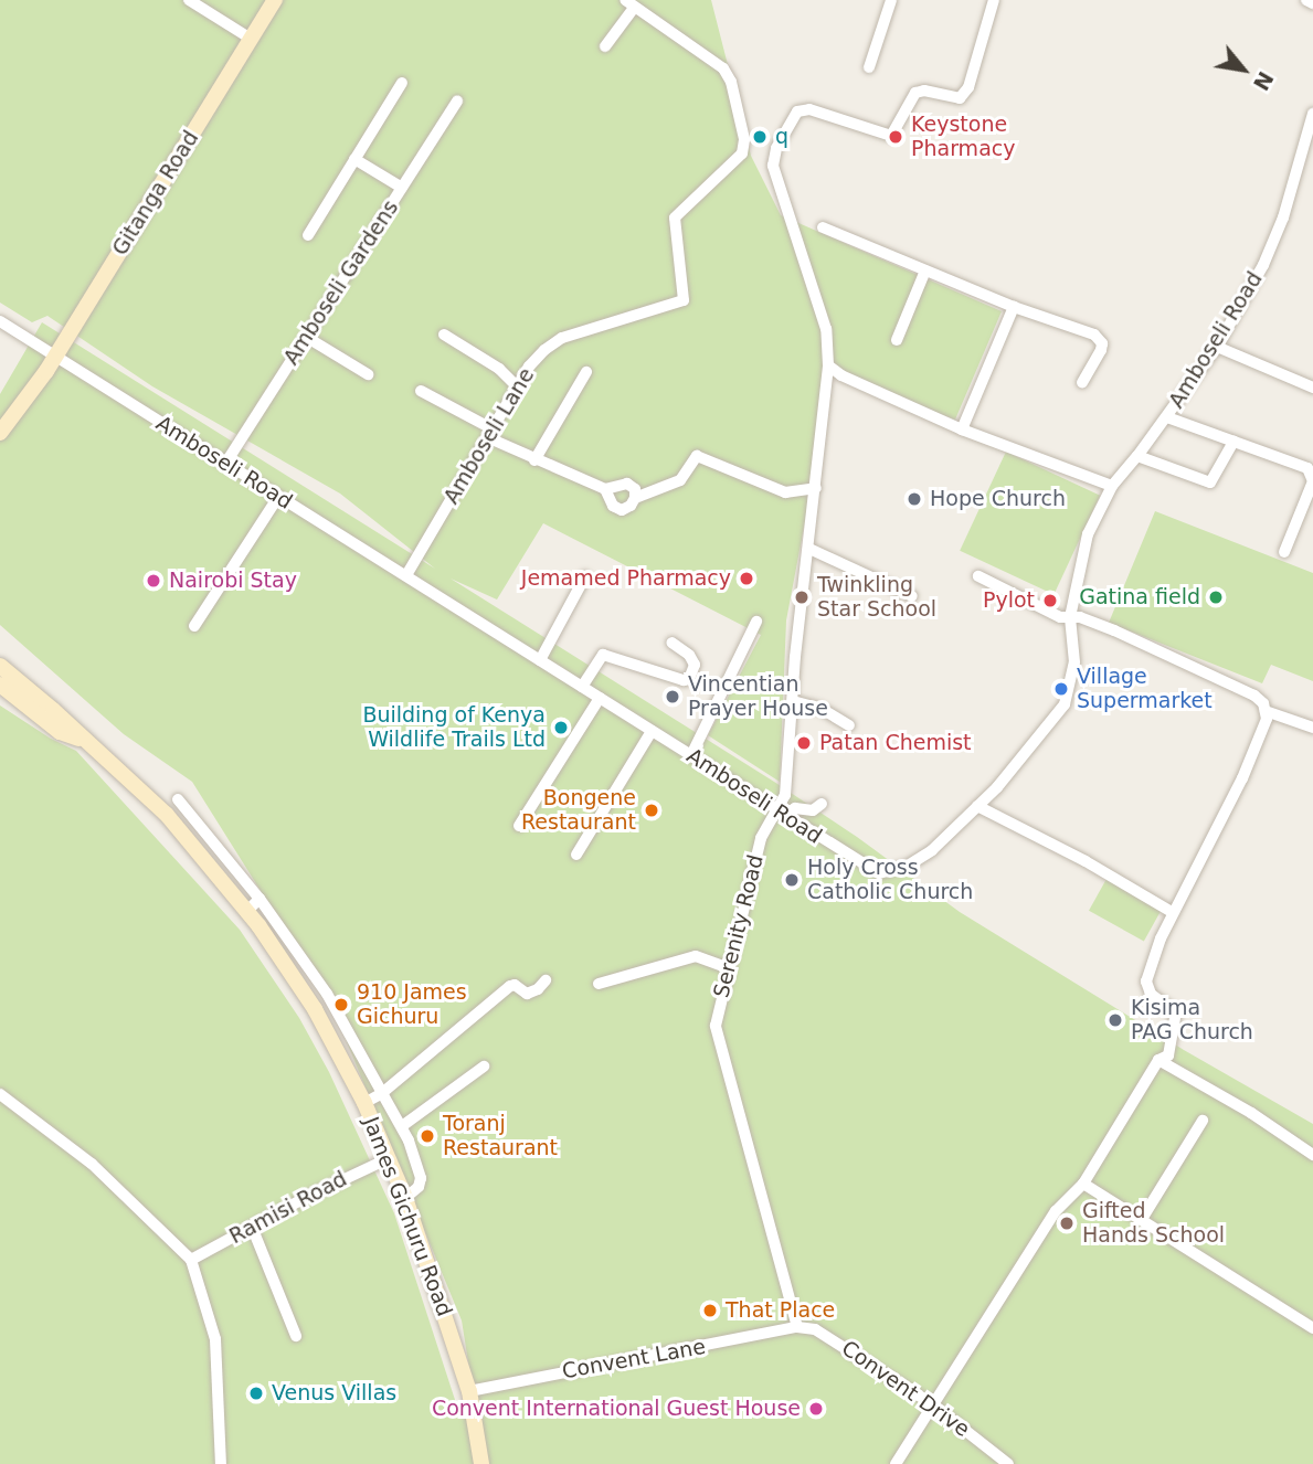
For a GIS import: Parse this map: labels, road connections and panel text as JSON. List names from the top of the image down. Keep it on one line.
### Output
{"streets":{"main road":["Gitanga Road","James Gichuru Road"],"street":["Amboseli Gardens","Amboseli Road","Amboseli Lane","Serenity Road","Ramisi Road","Convent Lane","Convent Drive"]},"crossings":[["Gitanga Road","Amboseli Road"],["Amboseli Gardens","Amboseli Road"],["Amboseli Road","Amboseli Lane"],["Amboseli Road","Serenity Road"],["Serenity Road","Convent Lane"],["Serenity Road","Convent Drive"],["Ramisi Road","James Gichuru Road"],["James Gichuru Road","Convent Lane"],["Convent Lane","Convent Drive"]],"places":["q","Keystone Pharmacy","Hope Church","Jemamed Pharmacy","Nairobi Stay","Twinkling Star School","Gatina field","Pylot","Village Supermarket","Vincentian Prayer House","Building of Kenya Wildlife Trails Ltd","Patan Chemist","Bongene Restaurant","Holy Cross Catholic Church","910 James Gichuru","Kisima PAG Church","Toranj Restaurant","Gifted Hands School","That Place","Venus Villas","Convent International Guest House"],"north":"bottom right"}
